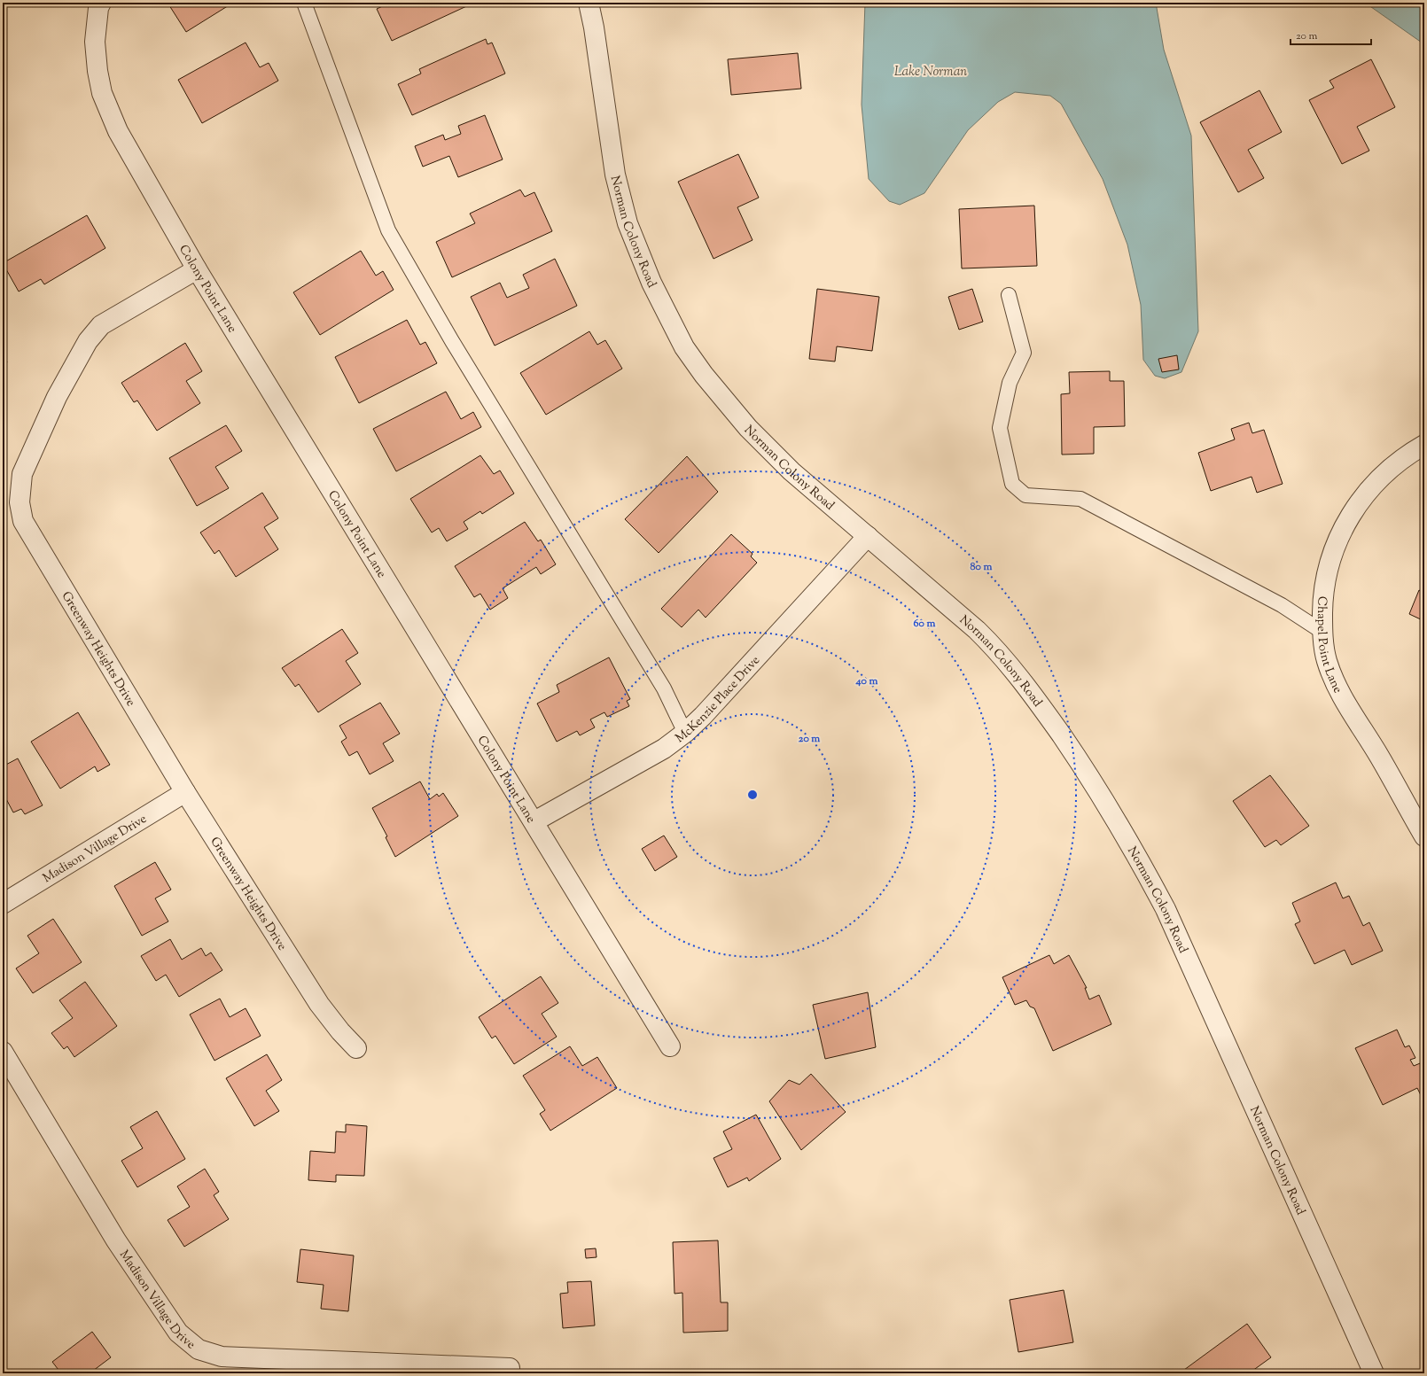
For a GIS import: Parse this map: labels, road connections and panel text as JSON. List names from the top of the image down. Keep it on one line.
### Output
{"streets":{"street":["Norman Colony Road","Colony Point Lane","Chapel Point Lane","Greenway Heights Drive","McKenzie Place Drive","Madison Village Drive"]},"crossings":[["Norman Colony Road","McKenzie Place Drive"],["Colony Point Lane","Greenway Heights Drive"],["Colony Point Lane","McKenzie Place Drive"],["Greenway Heights Drive","Madison Village Drive"]],"water":["Lake Norman"],"scale_bar":"20 m","rings":["80 m","60 m","40 m","20 m"]}
